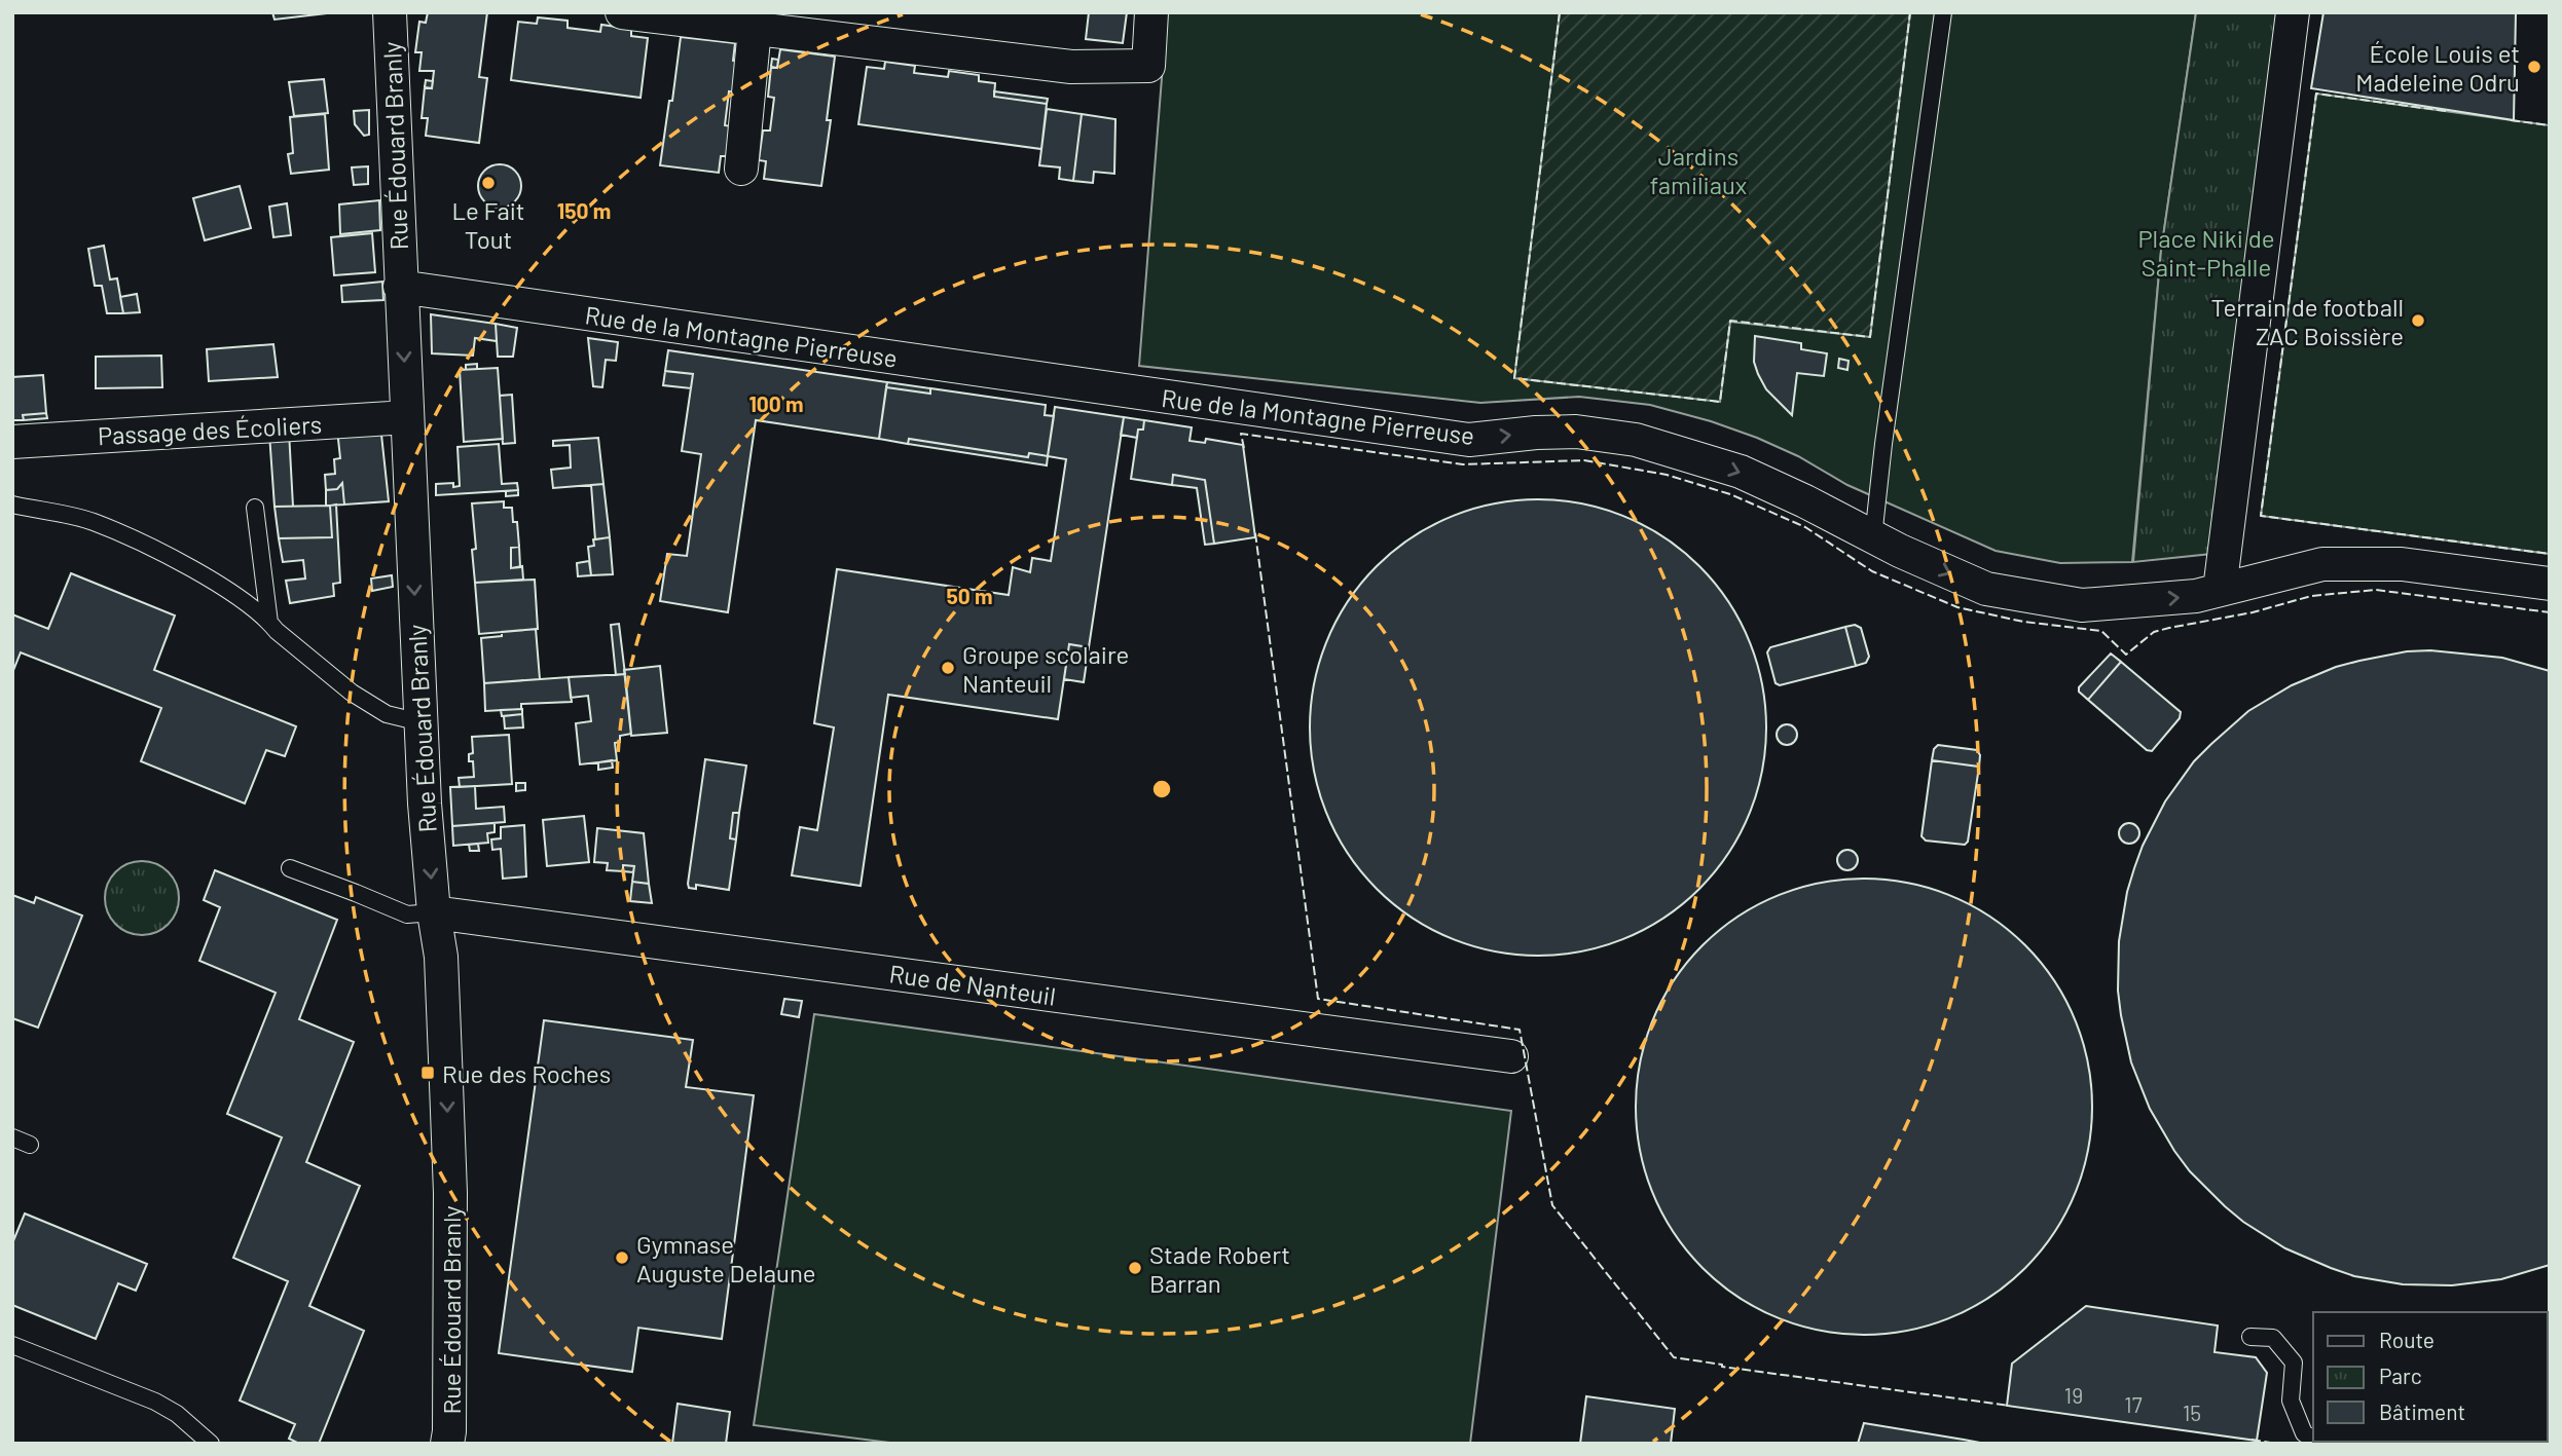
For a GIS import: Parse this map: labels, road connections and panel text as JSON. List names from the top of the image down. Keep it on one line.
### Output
{"streets":{"street":["Rue Édouard Branly","Rue de la Montagne Pierreuse","Passage des Écoliers","Rue de Nanteuil"]},"crossings":[["Rue Édouard Branly","Rue de la Montagne Pierreuse"],["Rue Édouard Branly","Passage des Écoliers"],["Rue Édouard Branly","Rue de Nanteuil"]],"one_way":["Rue Édouard Branly","Rue de la Montagne Pierreuse"],"parks":["Jardins familiaux","Place Niki de Saint-Phalle"],"places":{"other":["École Louis et Madeleine Odru","Le Fait Tout","Terrain de football ZAC Boissière","Groupe scolaire Nanteuil","Gymnase Auguste Delaune","Stade Robert Barran"],"transit":["Rue des Roches"]},"house_numbers":["19","17","15"],"legend":["Route","Parc","Bâtiment"],"rings":["150 m","100 m","50 m"]}
